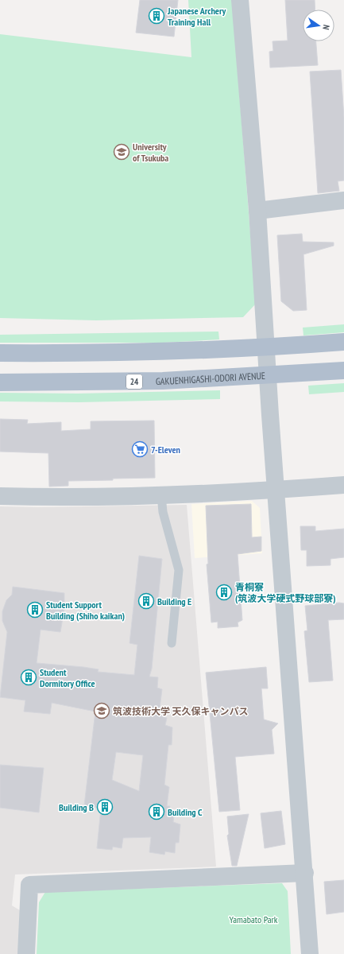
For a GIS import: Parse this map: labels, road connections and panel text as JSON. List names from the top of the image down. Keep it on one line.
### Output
{"streets":{"main road":["GAKUENHIGASHI-ODORI AVENUE","24"]},"parks":["Yamabato Park"],"places":{"building":["Japanese Archery Training Hall","青桐寮 (筑波大学硬式野球部寮)","Building E","Student Support Building (Shiho kaikan)","Student Dormitory Office","Building B","Building C"],"school or university":["University of Tsukuba","筑波技術大学 天久保キャンパス"],"supermarket":["7-Eleven"]},"north":"right"}
